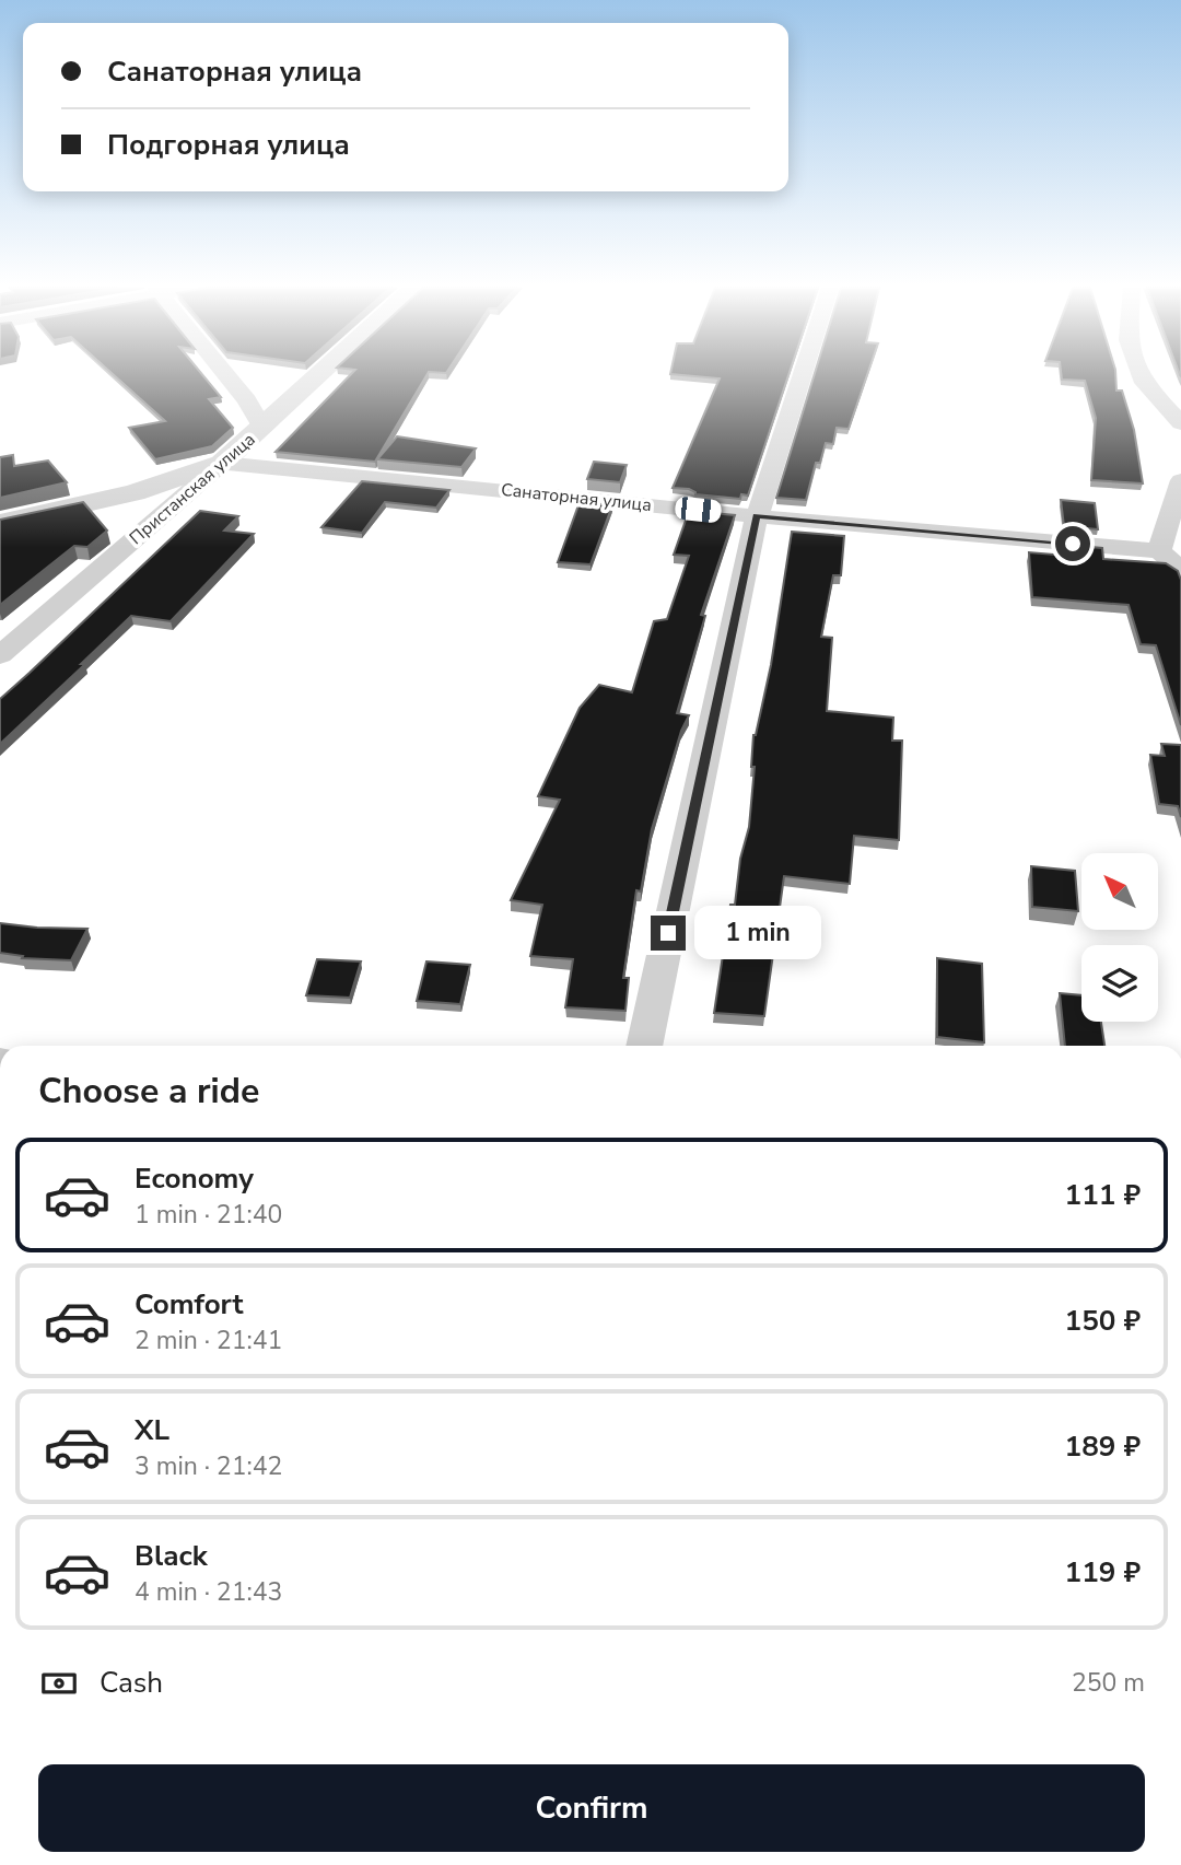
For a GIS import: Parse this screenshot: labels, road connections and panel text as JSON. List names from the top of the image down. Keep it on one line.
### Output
{"streets":{"street":["Пристанская улица","Санаторная улица"]},"crossings":[["Пристанская улица","Санаторная улица"]],"north":"top left","page":{"banner":["Санаторная улица","Подгорная улица"],"bubble":"1 min","heading":"Choose a ride","list":[{"name":"Economy","note":"1 min · 21:40","value":"111 ₽"},{"name":"Comfort","note":"2 min · 21:41","value":"150 ₽"},{"name":"XL","note":"3 min · 21:42","value":"189 ₽"},{"name":"Black","note":"4 min · 21:43","value":"119 ₽"}],"pay":["Cash","250 m"],"buttons":"Confirm"}}
